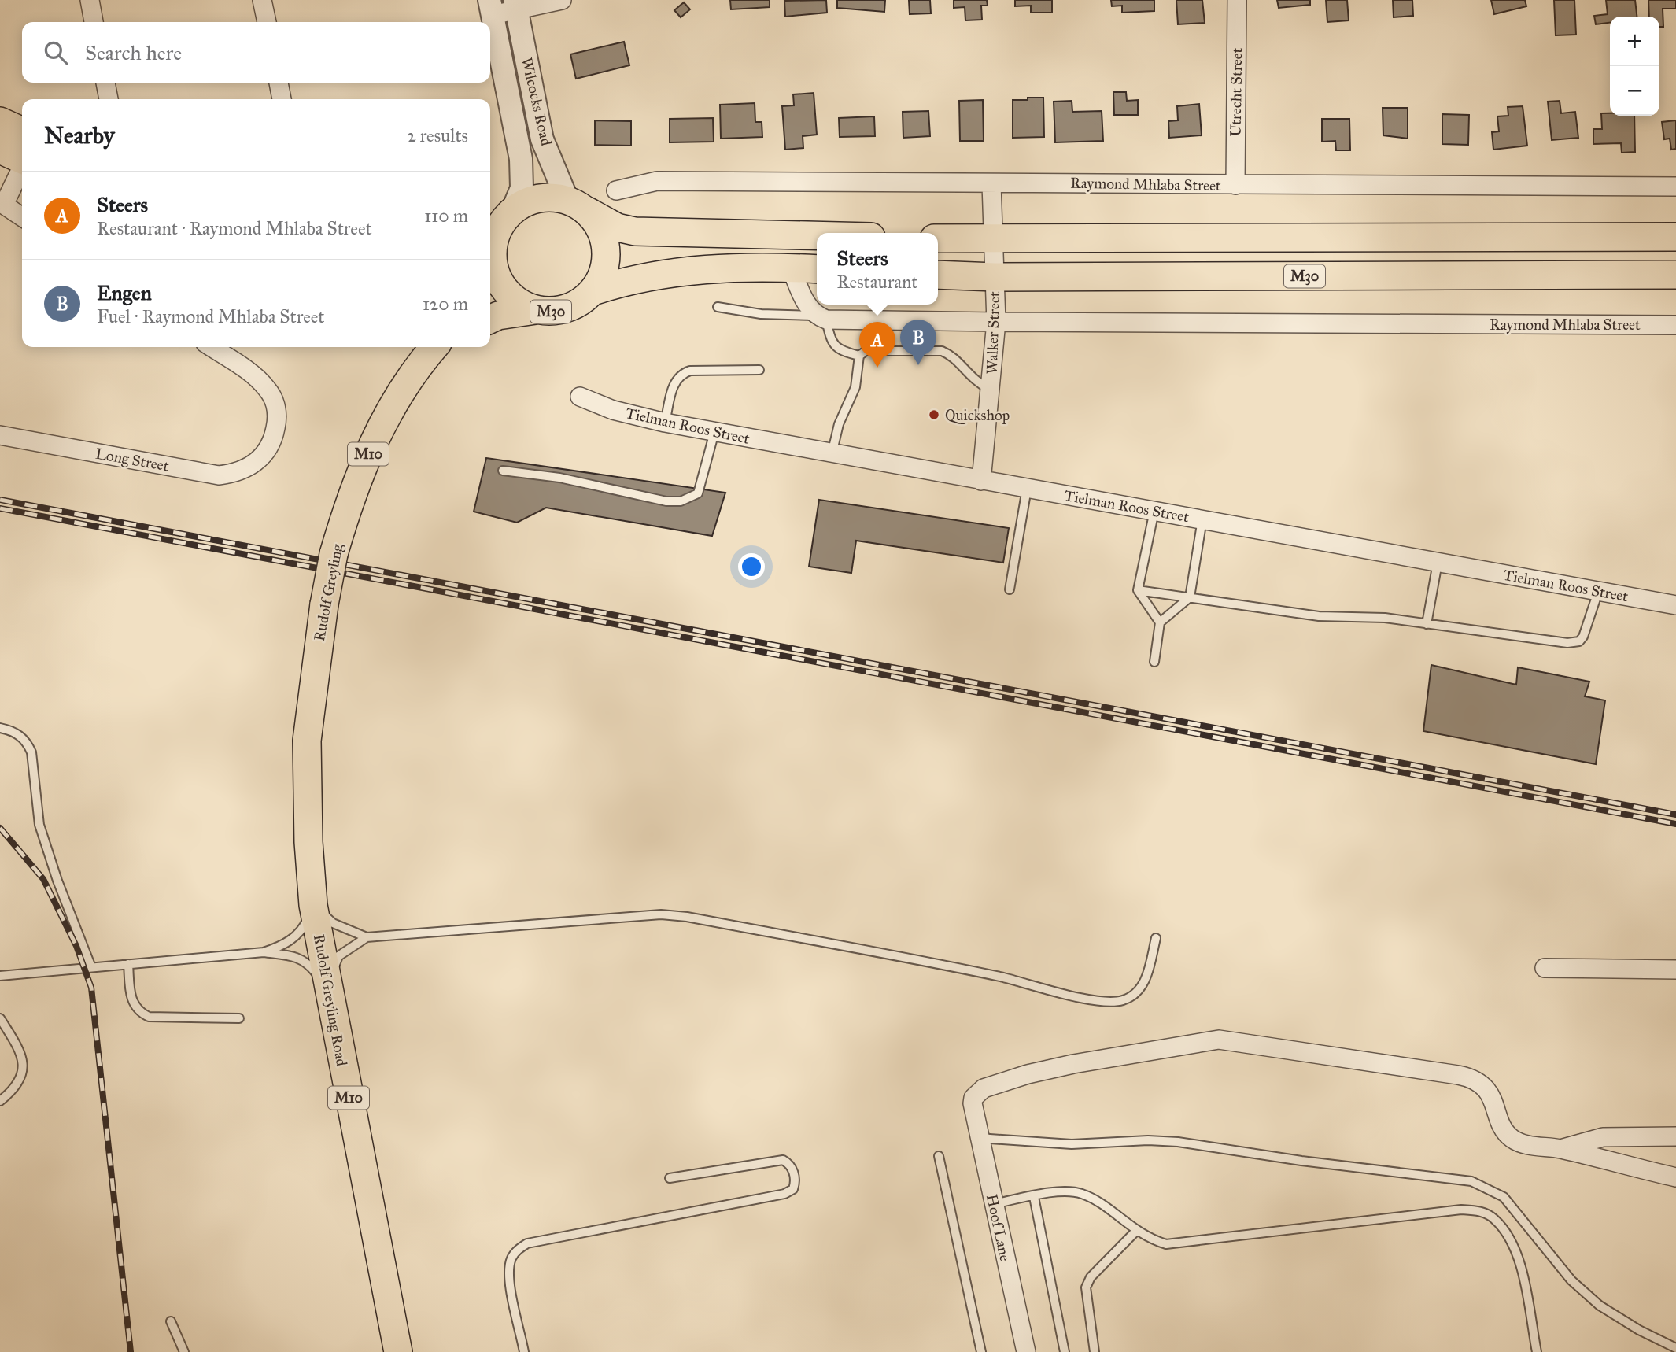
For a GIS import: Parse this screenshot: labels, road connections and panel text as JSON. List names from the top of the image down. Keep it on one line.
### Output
{"streets":{"main road":["M30","M10","Rudolf Greyling","Rudolf Greyling Road"],"street":["Utrecht Street","Wilcocks Road","Raymond Mhlaba Street","Walker Street","Tielman Roos Street","Long Street","Hoof Lane"]},"crossings":[["Utrecht Street","Raymond Mhlaba Street"],["Wilcocks Road","M30"],["Raymond Mhlaba Street","Walker Street"],["M30","Walker Street"],["Walker Street","Tielman Roos Street"],["Rudolf Greyling","Rudolf Greyling Road"]],"places":["Quickshop"],"page":{"map_buttons":["+","−"],"search":"Search here","heading":["Nearby","2 results"],"list":[{"mark":"A","name":"Steers","note":"Restaurant · Raymond Mhlaba Street","value":"110 m"},{"mark":"B","name":"Engen","note":"Fuel · Raymond Mhlaba Street","value":"120 m"}],"popup":["Steers","Restaurant"],"pins":["B","A"]}}
